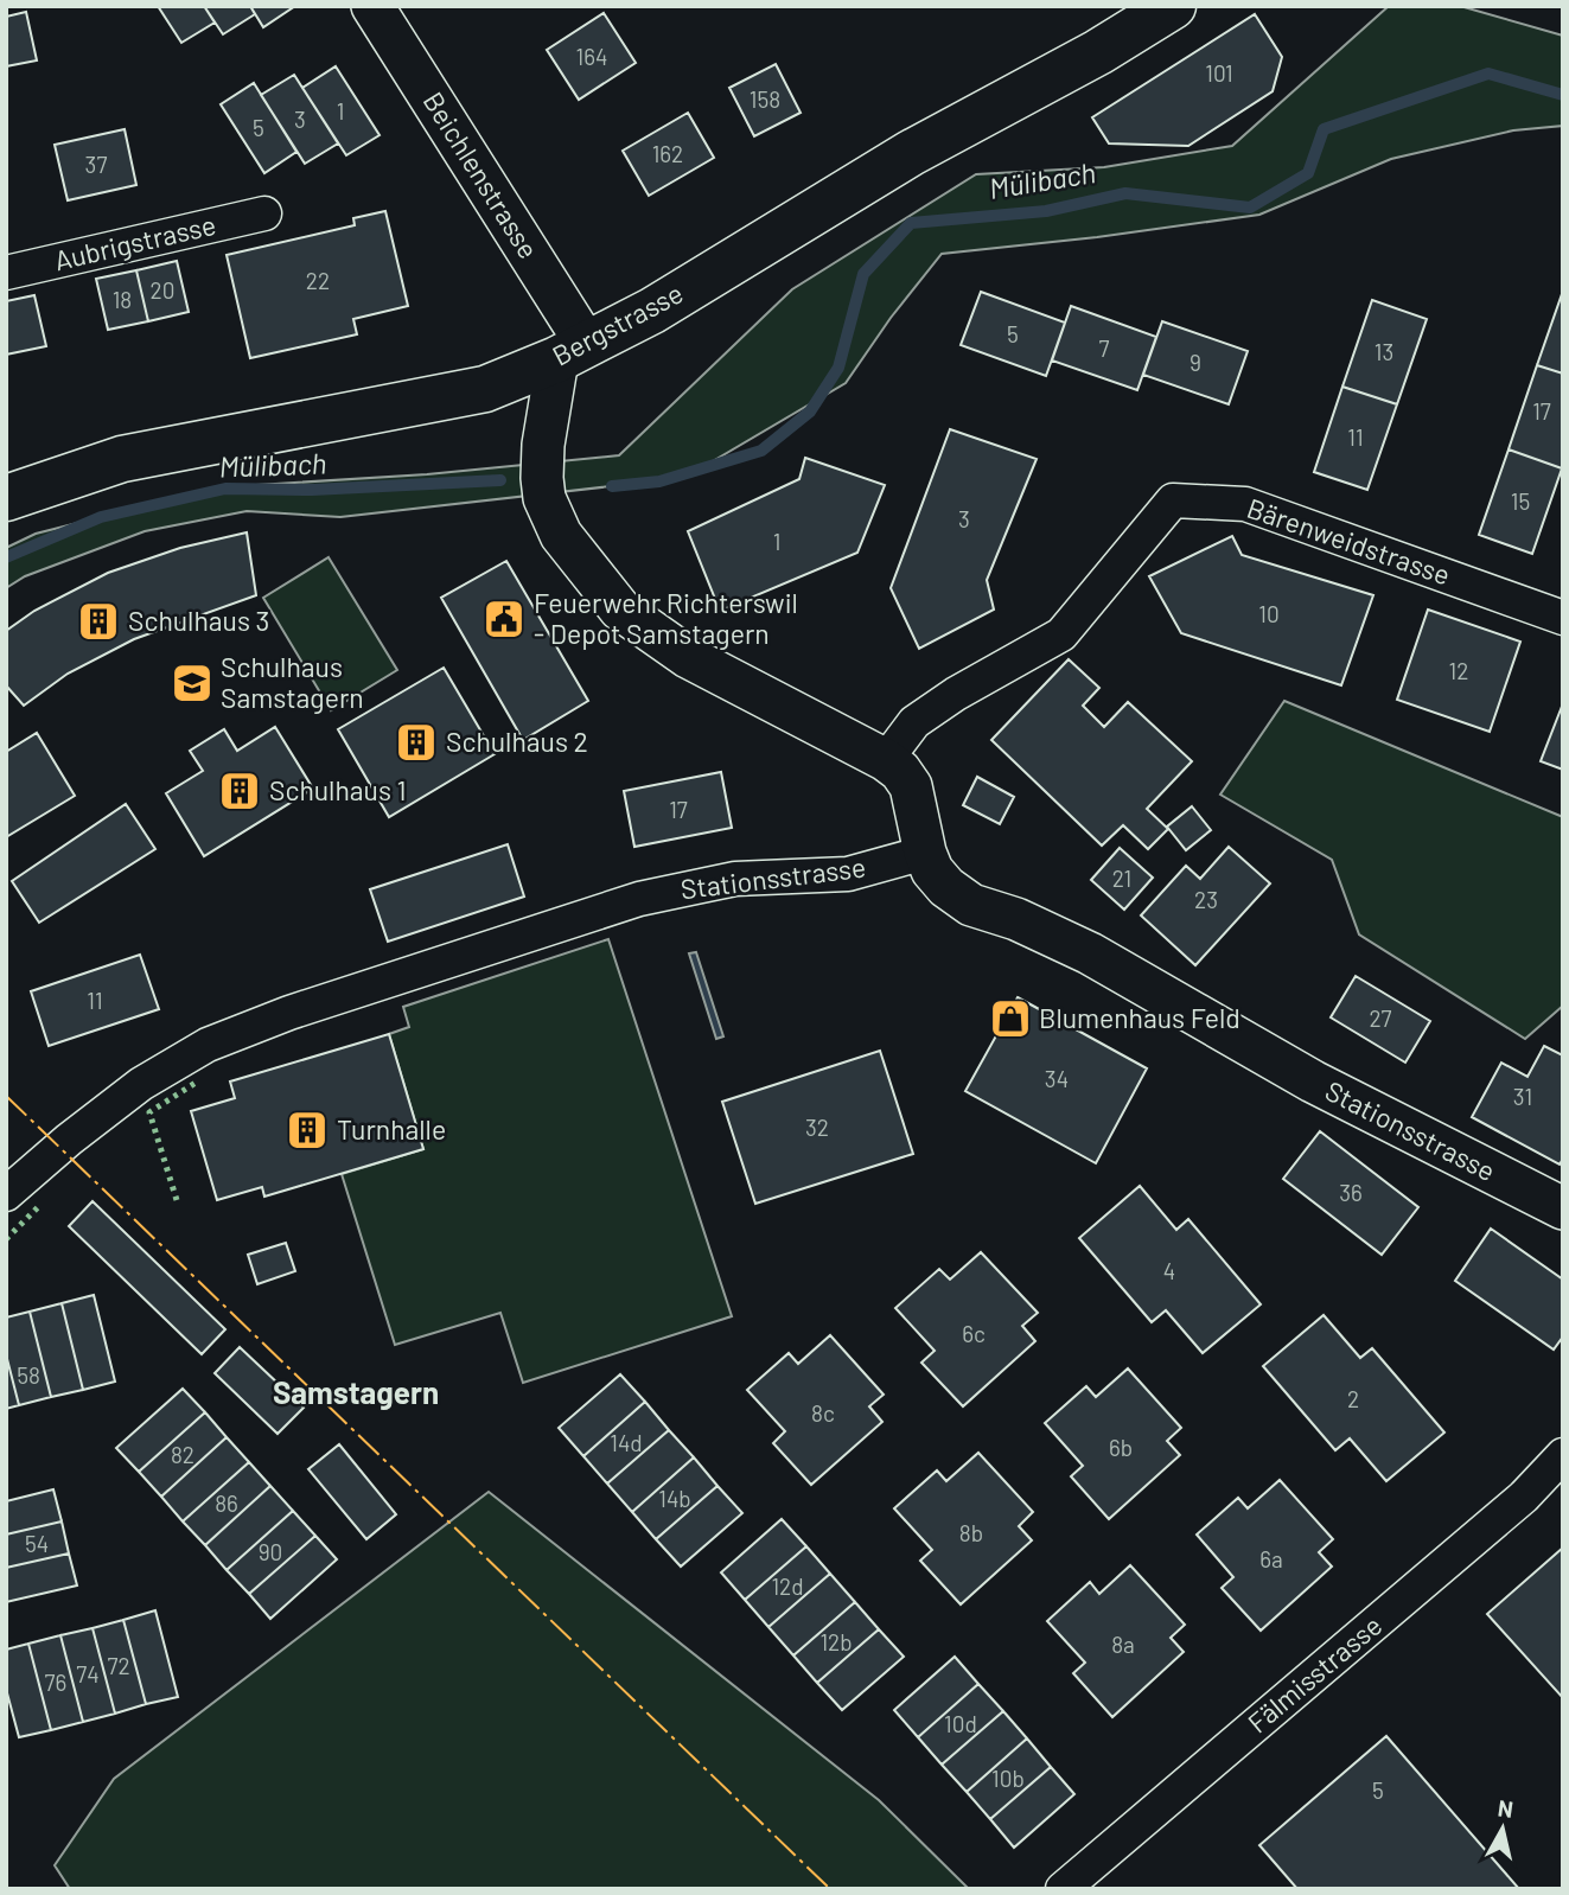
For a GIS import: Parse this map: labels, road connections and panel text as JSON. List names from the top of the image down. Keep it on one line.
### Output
{"streets":{"main road":["Bergstrasse"],"street":["Beichlenstrasse","Aubrigstrasse","Bärenweidstrasse","Stationsstrasse","Fälmisstrasse"]},"crossings":[["Beichlenstrasse","Bergstrasse"]],"districts":["Samstagern"],"water":["Mülibach"],"places":{"public building":["Feuerwehr Richterswil - Depot Samstagern"],"building":["Schulhaus 3","Schulhaus 2","Schulhaus 1","Turnhalle"],"school or university":["Schulhaus Samstagern"],"shop":["Blumenhaus Feld"]},"house_numbers":["164","101","158","1","3","5","162","37","22","20","18","5","7","13","9","17","11","15","3","1","10","12","17","21","23","11","27","34","31","32","36","4","6c","58","2","8c","14d","6b","82","14b","86","8b","54","90","6a","12d","12b","8a","72","74","76","10d","10b","5"],"north":"top"}
